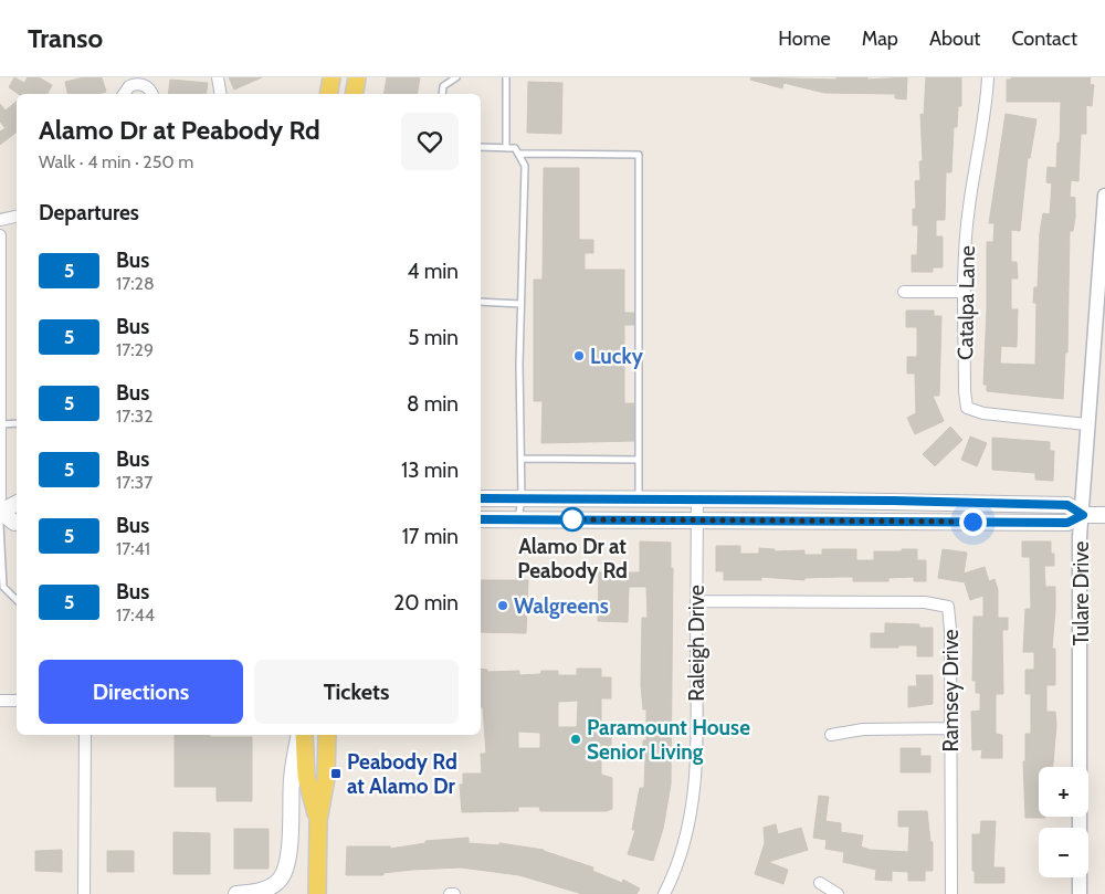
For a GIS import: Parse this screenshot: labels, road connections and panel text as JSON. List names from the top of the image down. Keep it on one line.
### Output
{"streets":{"street":["Catalpa Lane","Tulare Drive","Raleigh Drive","Ramsey Drive"]},"crossings":[["Catalpa Lane","Tulare Drive"],["Raleigh Drive","Ramsey Drive"]],"places":{"other":["Lucky","Alamo Dr at Peabody Rd","Walgreens","Paramount House Senior Living"],"transit":["Peabody Rd at Alamo Dr"]},"lines":["bus line 5"],"page":{"header":"Transo","nav":["Home","Map","About","Contact"],"heading":[["Alamo Dr at Peabody Rd","Walk · 4 min · 250 m"],"Departures"],"list":[{"mark":"5","name":"Bus","note":"17:28","value":"4 min"},{"mark":"5","name":"Bus","note":"17:29","value":"5 min"},{"mark":"5","name":"Bus","note":"17:32","value":"8 min"},{"mark":"5","name":"Bus","note":"17:37","value":"13 min"},{"mark":"5","name":"Bus","note":"17:41","value":"17 min"},{"mark":"5","name":"Bus","note":"17:44","value":"20 min"}],"buttons":["Directions","Tickets"],"map_buttons":["+","−"]}}
